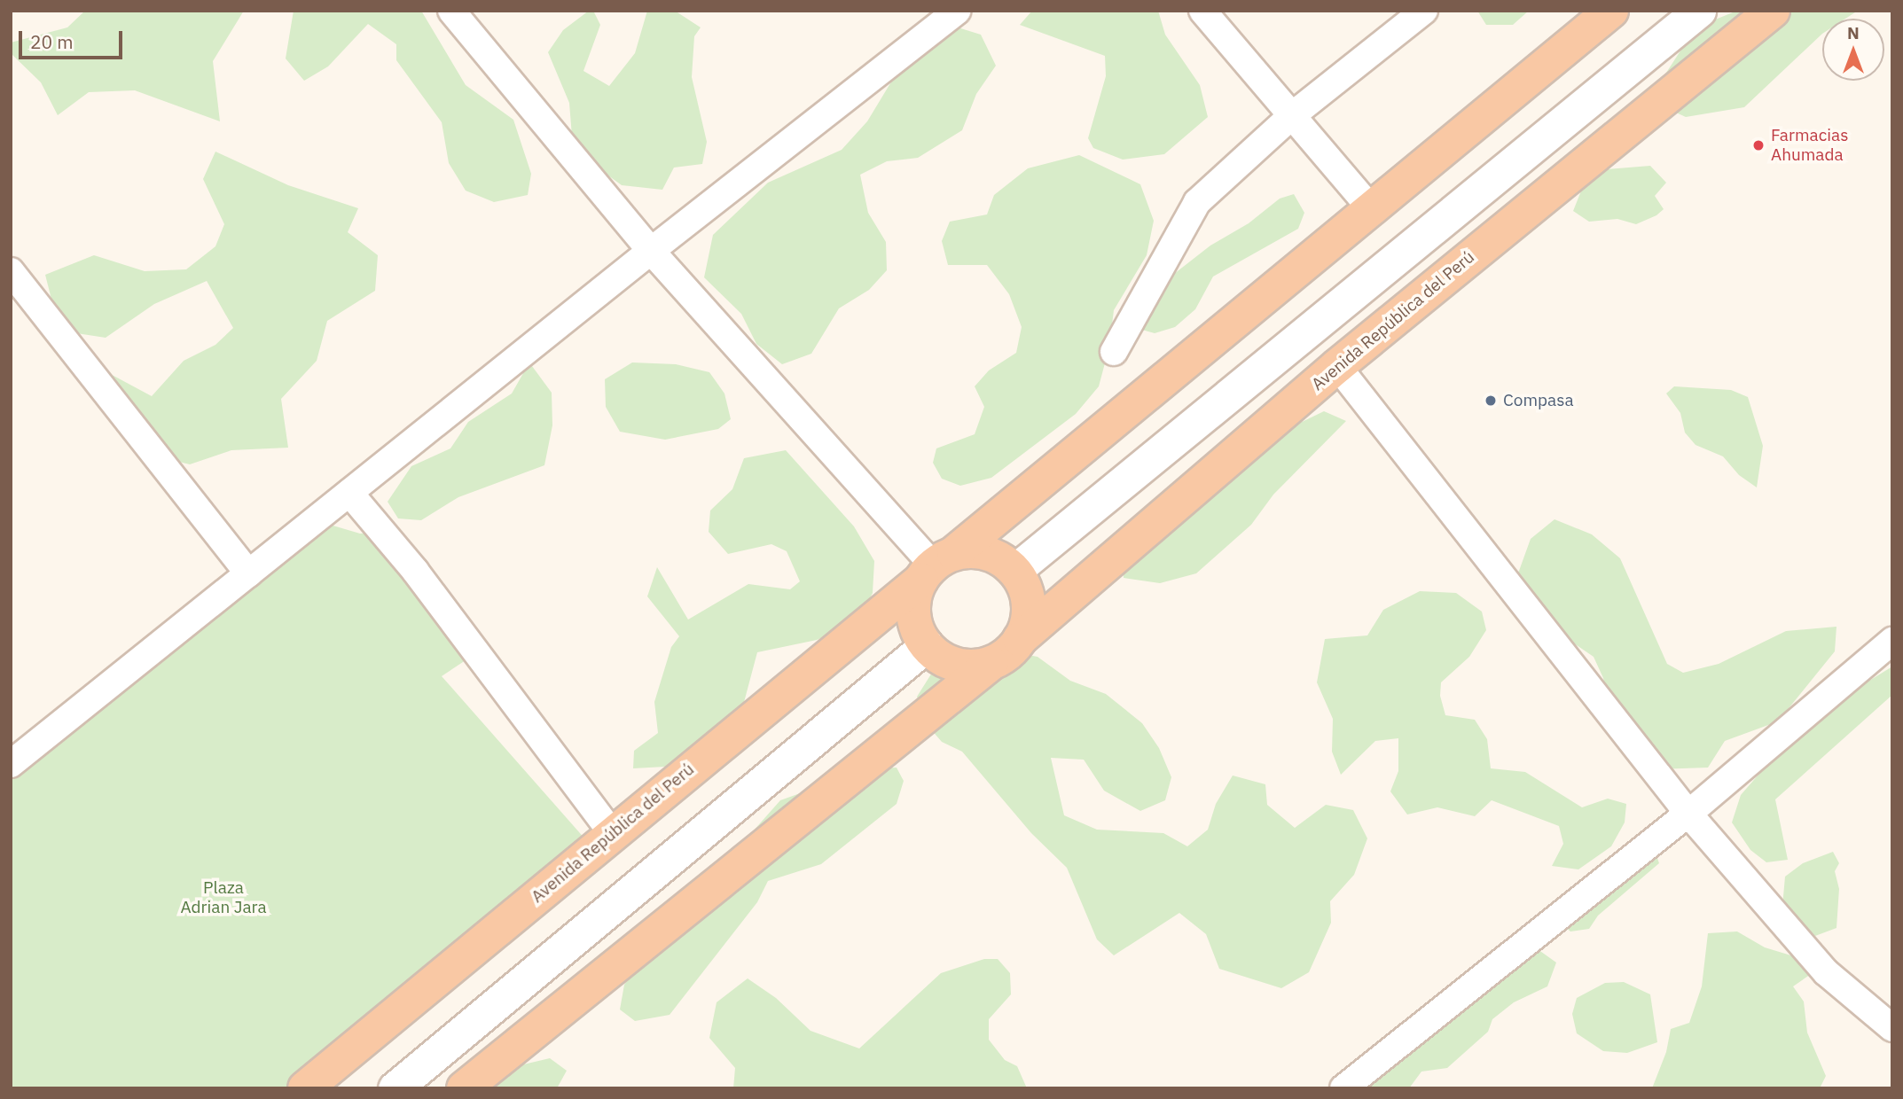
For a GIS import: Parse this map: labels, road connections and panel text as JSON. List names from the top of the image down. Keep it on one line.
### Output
{"streets":{"highway":["Avenida República del Perú"]},"parks":["Plaza Adrian Jara"],"places":["Farmacias Ahumada","Compasa"],"scale_bar":"20 m","north":"top"}
